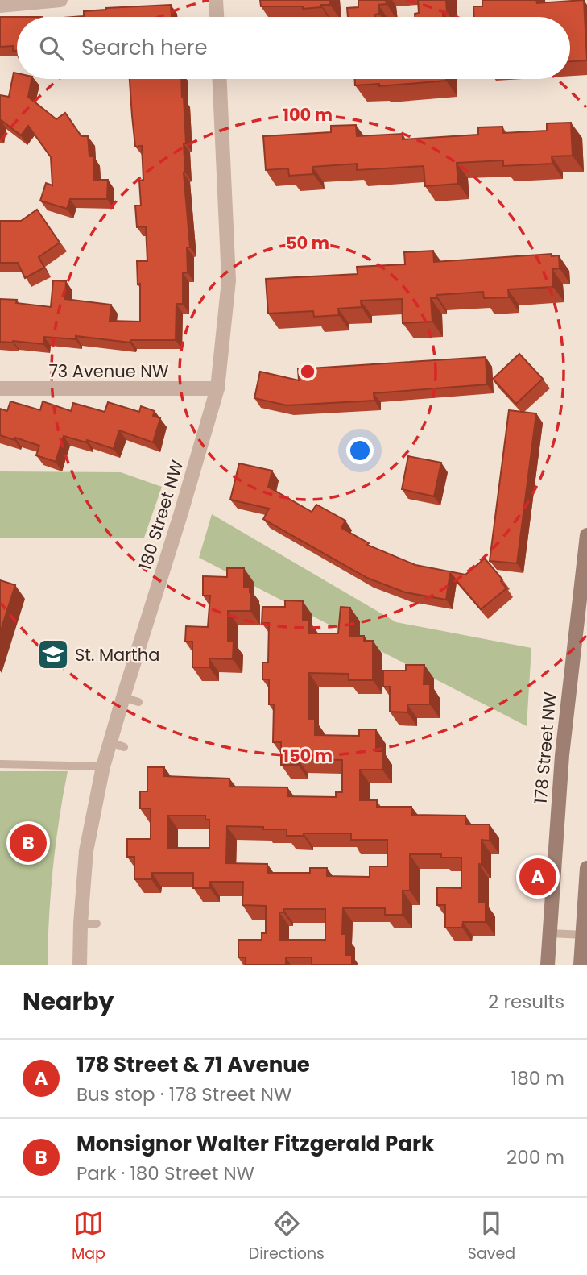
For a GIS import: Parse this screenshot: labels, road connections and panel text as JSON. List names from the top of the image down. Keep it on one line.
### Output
{"streets":{"main road":["178 Street NW"],"street":["73 Avenue NW","180 Street NW"]},"crossings":[["73 Avenue NW","180 Street NW"]],"places":{"school or university":["St. Martha"]},"page":{"search":"Search here","pins":["B","A"],"heading":["Nearby","2 results"],"list":[{"mark":"A","name":"178 Street & 71 Avenue","note":"Bus stop · 178 Street NW","value":"180 m"},{"mark":"B","name":"Monsignor Walter Fitzgerald Park","note":"Park · 180 Street NW","value":"200 m"}],"nav":["Map","Directions","Saved"]},"rings":["100 m","50 m","150 m"]}
